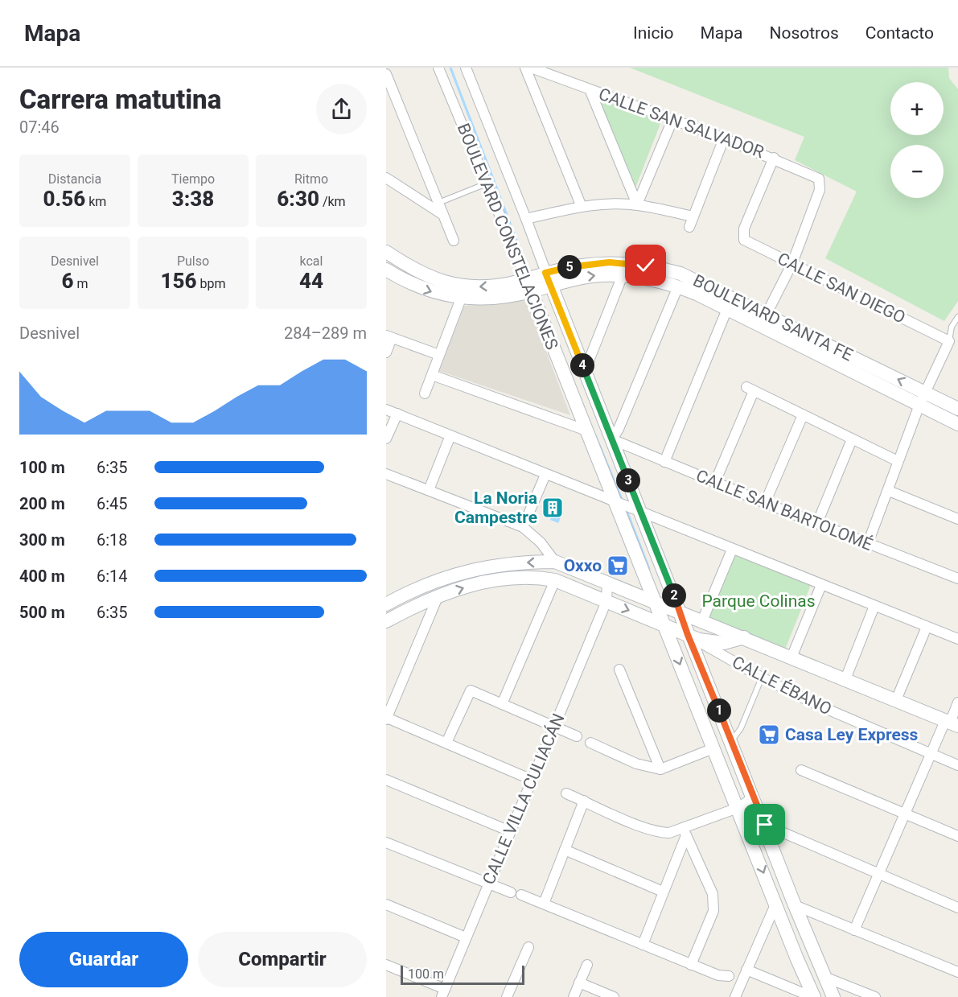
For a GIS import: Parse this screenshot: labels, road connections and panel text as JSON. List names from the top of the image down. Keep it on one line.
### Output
{"streets":{"street":["CALLE SAN SALVADOR","BOULEVARD CONSTELACIONES","CALLE SAN DIEGO","BOULEVARD SANTA FE","CALLE SAN BARTOLOMÉ","CALLE ÉBANO","CALLE VILLA CULIACÁN"]},"crossings":[["CALLE SAN SALVADOR","CALLE SAN DIEGO"],["BOULEVARD CONSTELACIONES","BOULEVARD SANTA FE"],["BOULEVARD CONSTELACIONES","CALLE SAN BARTOLOMÉ"],["BOULEVARD CONSTELACIONES","CALLE ÉBANO"]],"parks":["Parque Colinas"],"places":{"building":["La Noria Campestre"],"supermarket":["Oxxo","Casa Ley Express"]},"scale_bar":"100 m","page":{"header":"Mapa","nav":["Inicio","Mapa","Nosotros","Contacto"],"heading":["Carrera matutina","07:46"],"map_buttons":["+","−"],"stats":[["Distancia","0.56 km"],["Tiempo","3:38"],["Ritmo","6:30 /km"],["Desnivel","6 m"],["Pulso","156 bpm"],["kcal","44"]],"pins":["5","4","3","2","1"],"chart":["Desnivel","284–289 m"],"list":[{"name":"100 m","note":"6:35"},{"name":"200 m","note":"6:45"},{"name":"300 m","note":"6:18"},{"name":"400 m","note":"6:14"},{"name":"500 m","note":"6:35"}],"buttons":["Guardar","Compartir"],"scale":"100 m"}}
